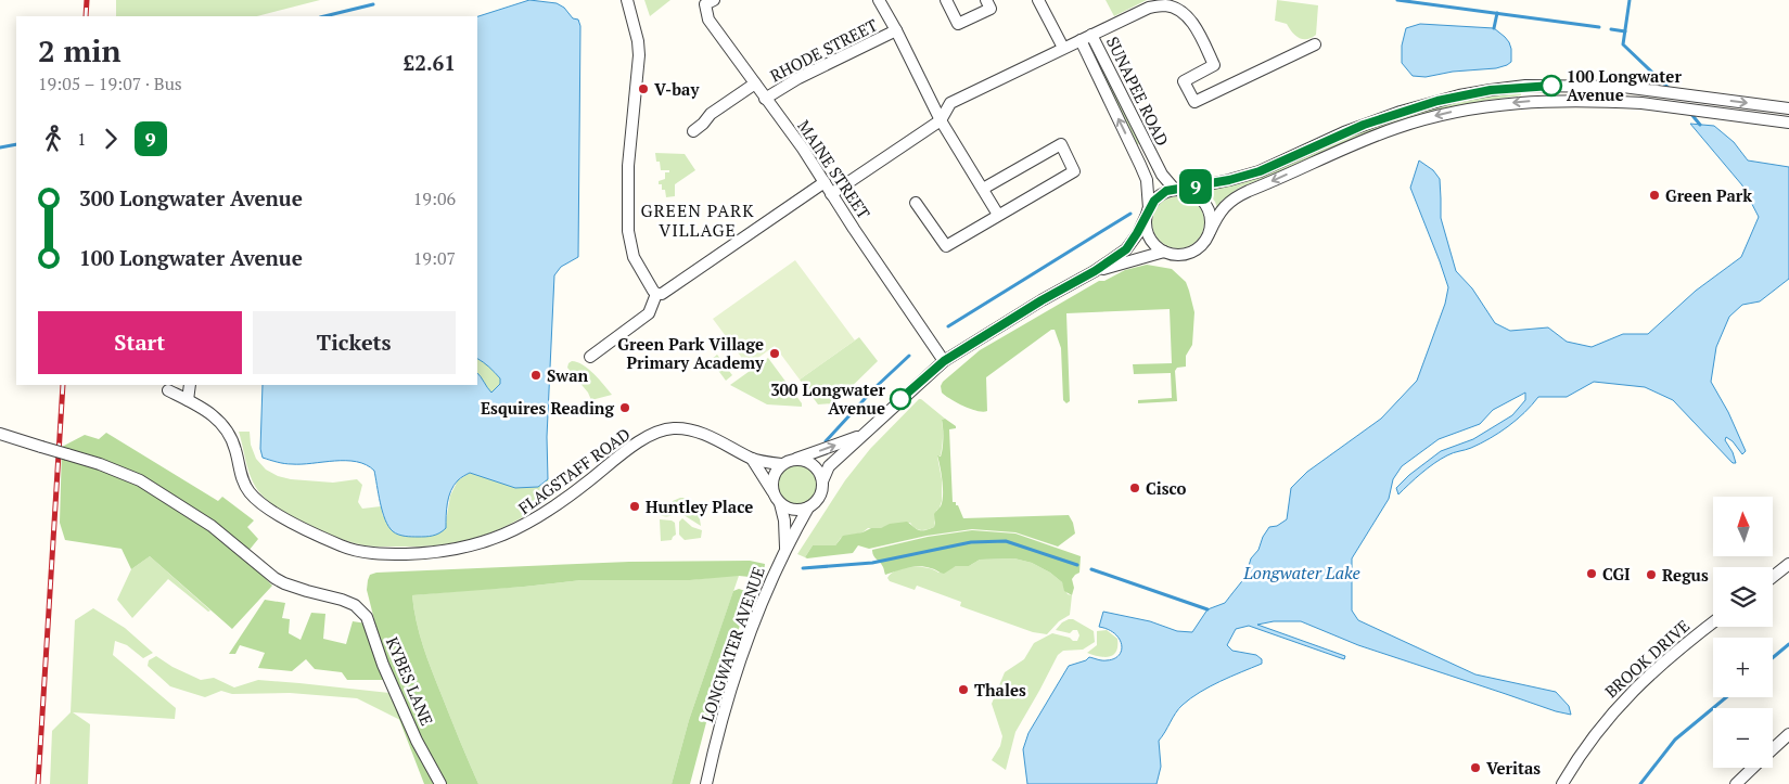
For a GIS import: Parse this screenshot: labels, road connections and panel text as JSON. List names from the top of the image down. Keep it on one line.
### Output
{"streets":{"street":["RHODE STREET","SUNAPEE ROAD","MAINE STREET","FLAGSTAFF ROAD","LONGWATER AVENUE","BROOK DRIVE","KYBES LANE"]},"crossings":[["RHODE STREET","MAINE STREET"],["FLAGSTAFF ROAD","LONGWATER AVENUE"]],"districts":["GREEN PARK VILLAGE"],"water":["Longwater Lake"],"places":["100 Longwater Avenue","V-bay","Green Park","Green Park Village Primary Academy","Swan","300 Longwater Avenue","Esquires Reading","Cisco","Huntley Place","CGI","Regus","Thales","Veritas"],"lines":["bus line 9"],"north":"top","page":{"on_map":"9","heading":["2 min","19:05 – 19:07 · Bus","£2.61"],"legs":["1","9"],"list":[{"name":"300 Longwater Avenue","value":"19:06"},{"name":"100 Longwater Avenue","value":"19:07"}],"buttons":["Start","Tickets"],"map_buttons":["+","−"]}}
